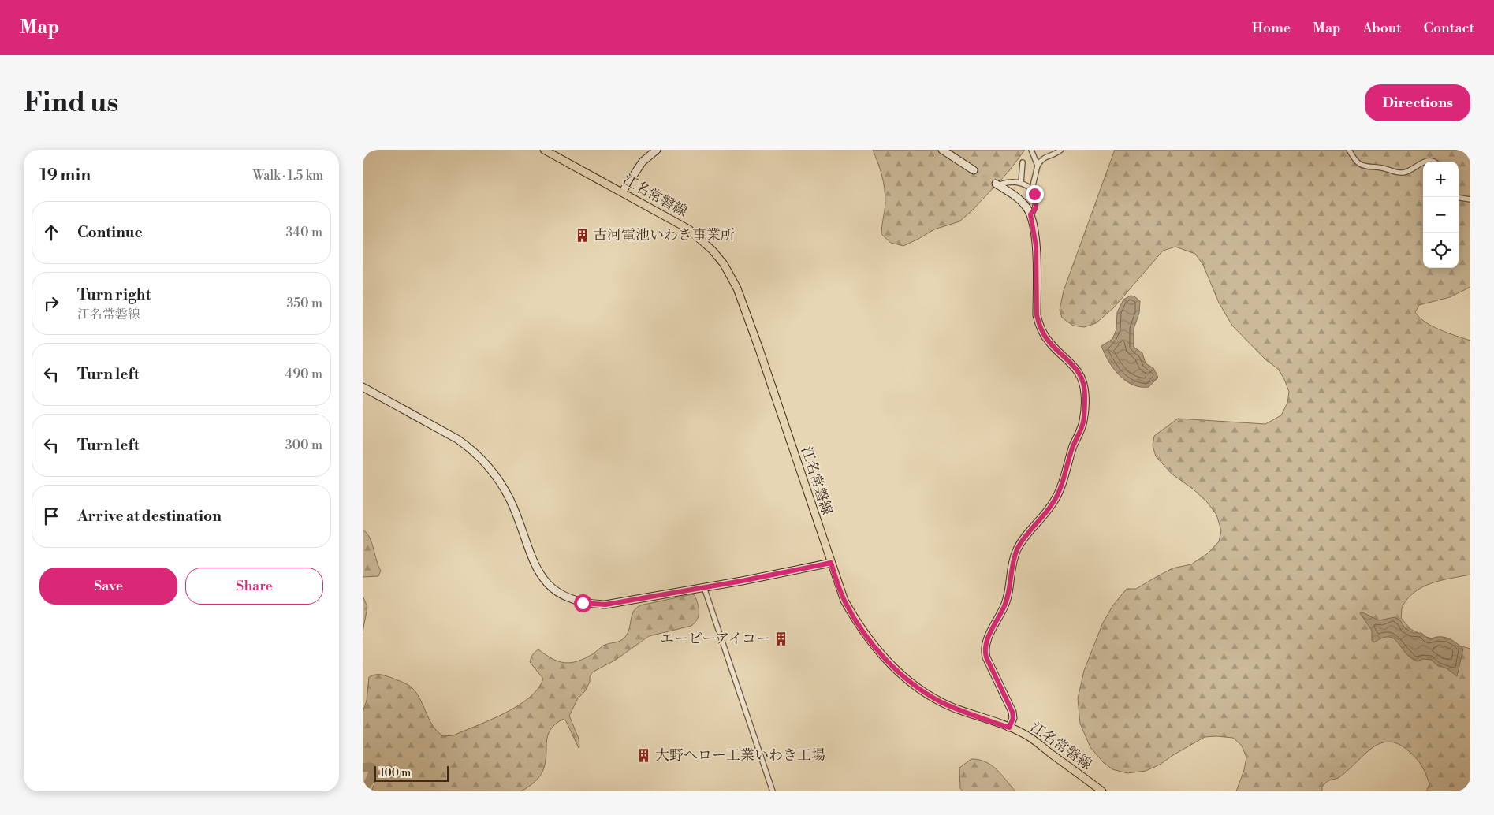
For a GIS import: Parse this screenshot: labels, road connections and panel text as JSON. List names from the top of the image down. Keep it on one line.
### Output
{"streets":{"main road":["江名常磐線"]},"places":{"building":["古河電池いわき事業所","エービーアイコー","大野ヘロー工業いわき工場"]},"scale_bar":"100 m","page":{"header":"Map","nav":["Home","Map","About","Contact"],"buttons":["Directions",["Save","Share"]],"title":"Find us","heading":["19 min","Walk · 1.5 km"],"map_buttons":["+","−"],"list":[["Continue","340 m"],["Turn right","江名常磐線","350 m"],["Turn left","490 m"],["Turn left","300 m"],"Arrive at destination"],"scale":"100 m"}}
